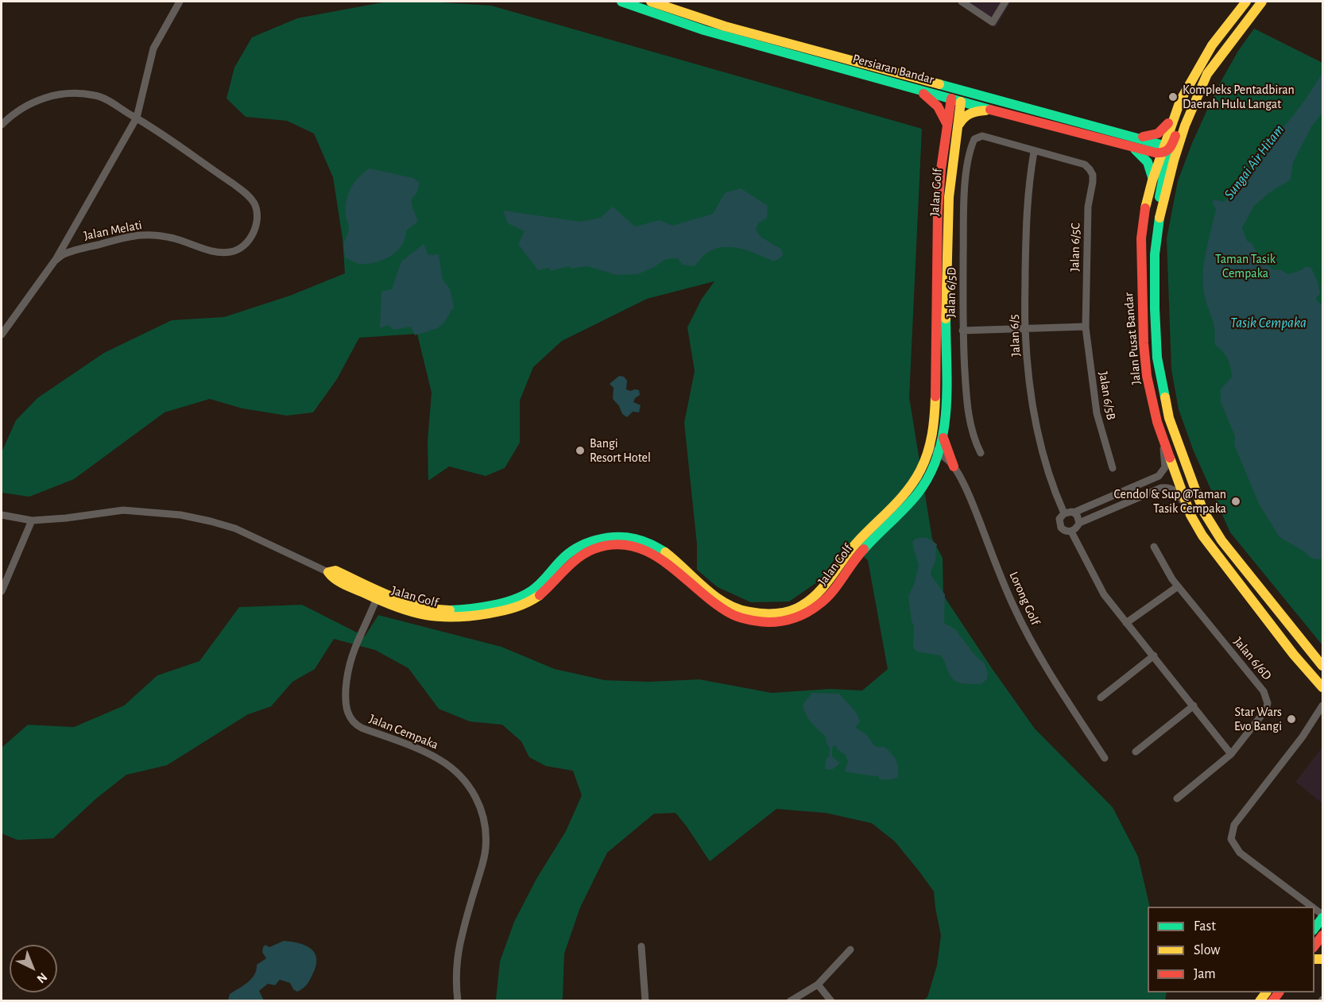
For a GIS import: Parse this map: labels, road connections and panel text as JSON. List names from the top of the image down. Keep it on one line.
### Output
{"streets":{"main road":["Persiaran Bandar","Jalan Golf","Jalan Pusat Bandar"],"street":["Jalan Melati","Jalan 6/5C","Jalan 6/5D","Jalan 6/5","Jalan 6/5B","Lorong Golf","Jalan 6/6D","Jalan Cempaka"]},"crossings":[["Persiaran Bandar","Jalan Golf"],["Persiaran Bandar","Jalan Pusat Bandar"],["Jalan Golf","Lorong Golf"],["Jalan Golf","Jalan Cempaka"],["Jalan 6/5C","Jalan 6/5D"],["Jalan 6/5C","Jalan 6/5"],["Jalan 6/5C","Jalan 6/5B"],["Jalan 6/5D","Jalan 6/5"]],"water":["Sungai Air Hitam","Tasik Cempaka"],"parks":["Taman Tasik Cempaka"],"places":["Kompleks Pentadbiran Daerah Hulu Langat","Bangi Resort Hotel","Cendol & Sup @Taman Tasik Cempaka","Star Wars Evo Bangi"],"legend":["Fast","Slow","Jam"],"north":"bottom right"}
